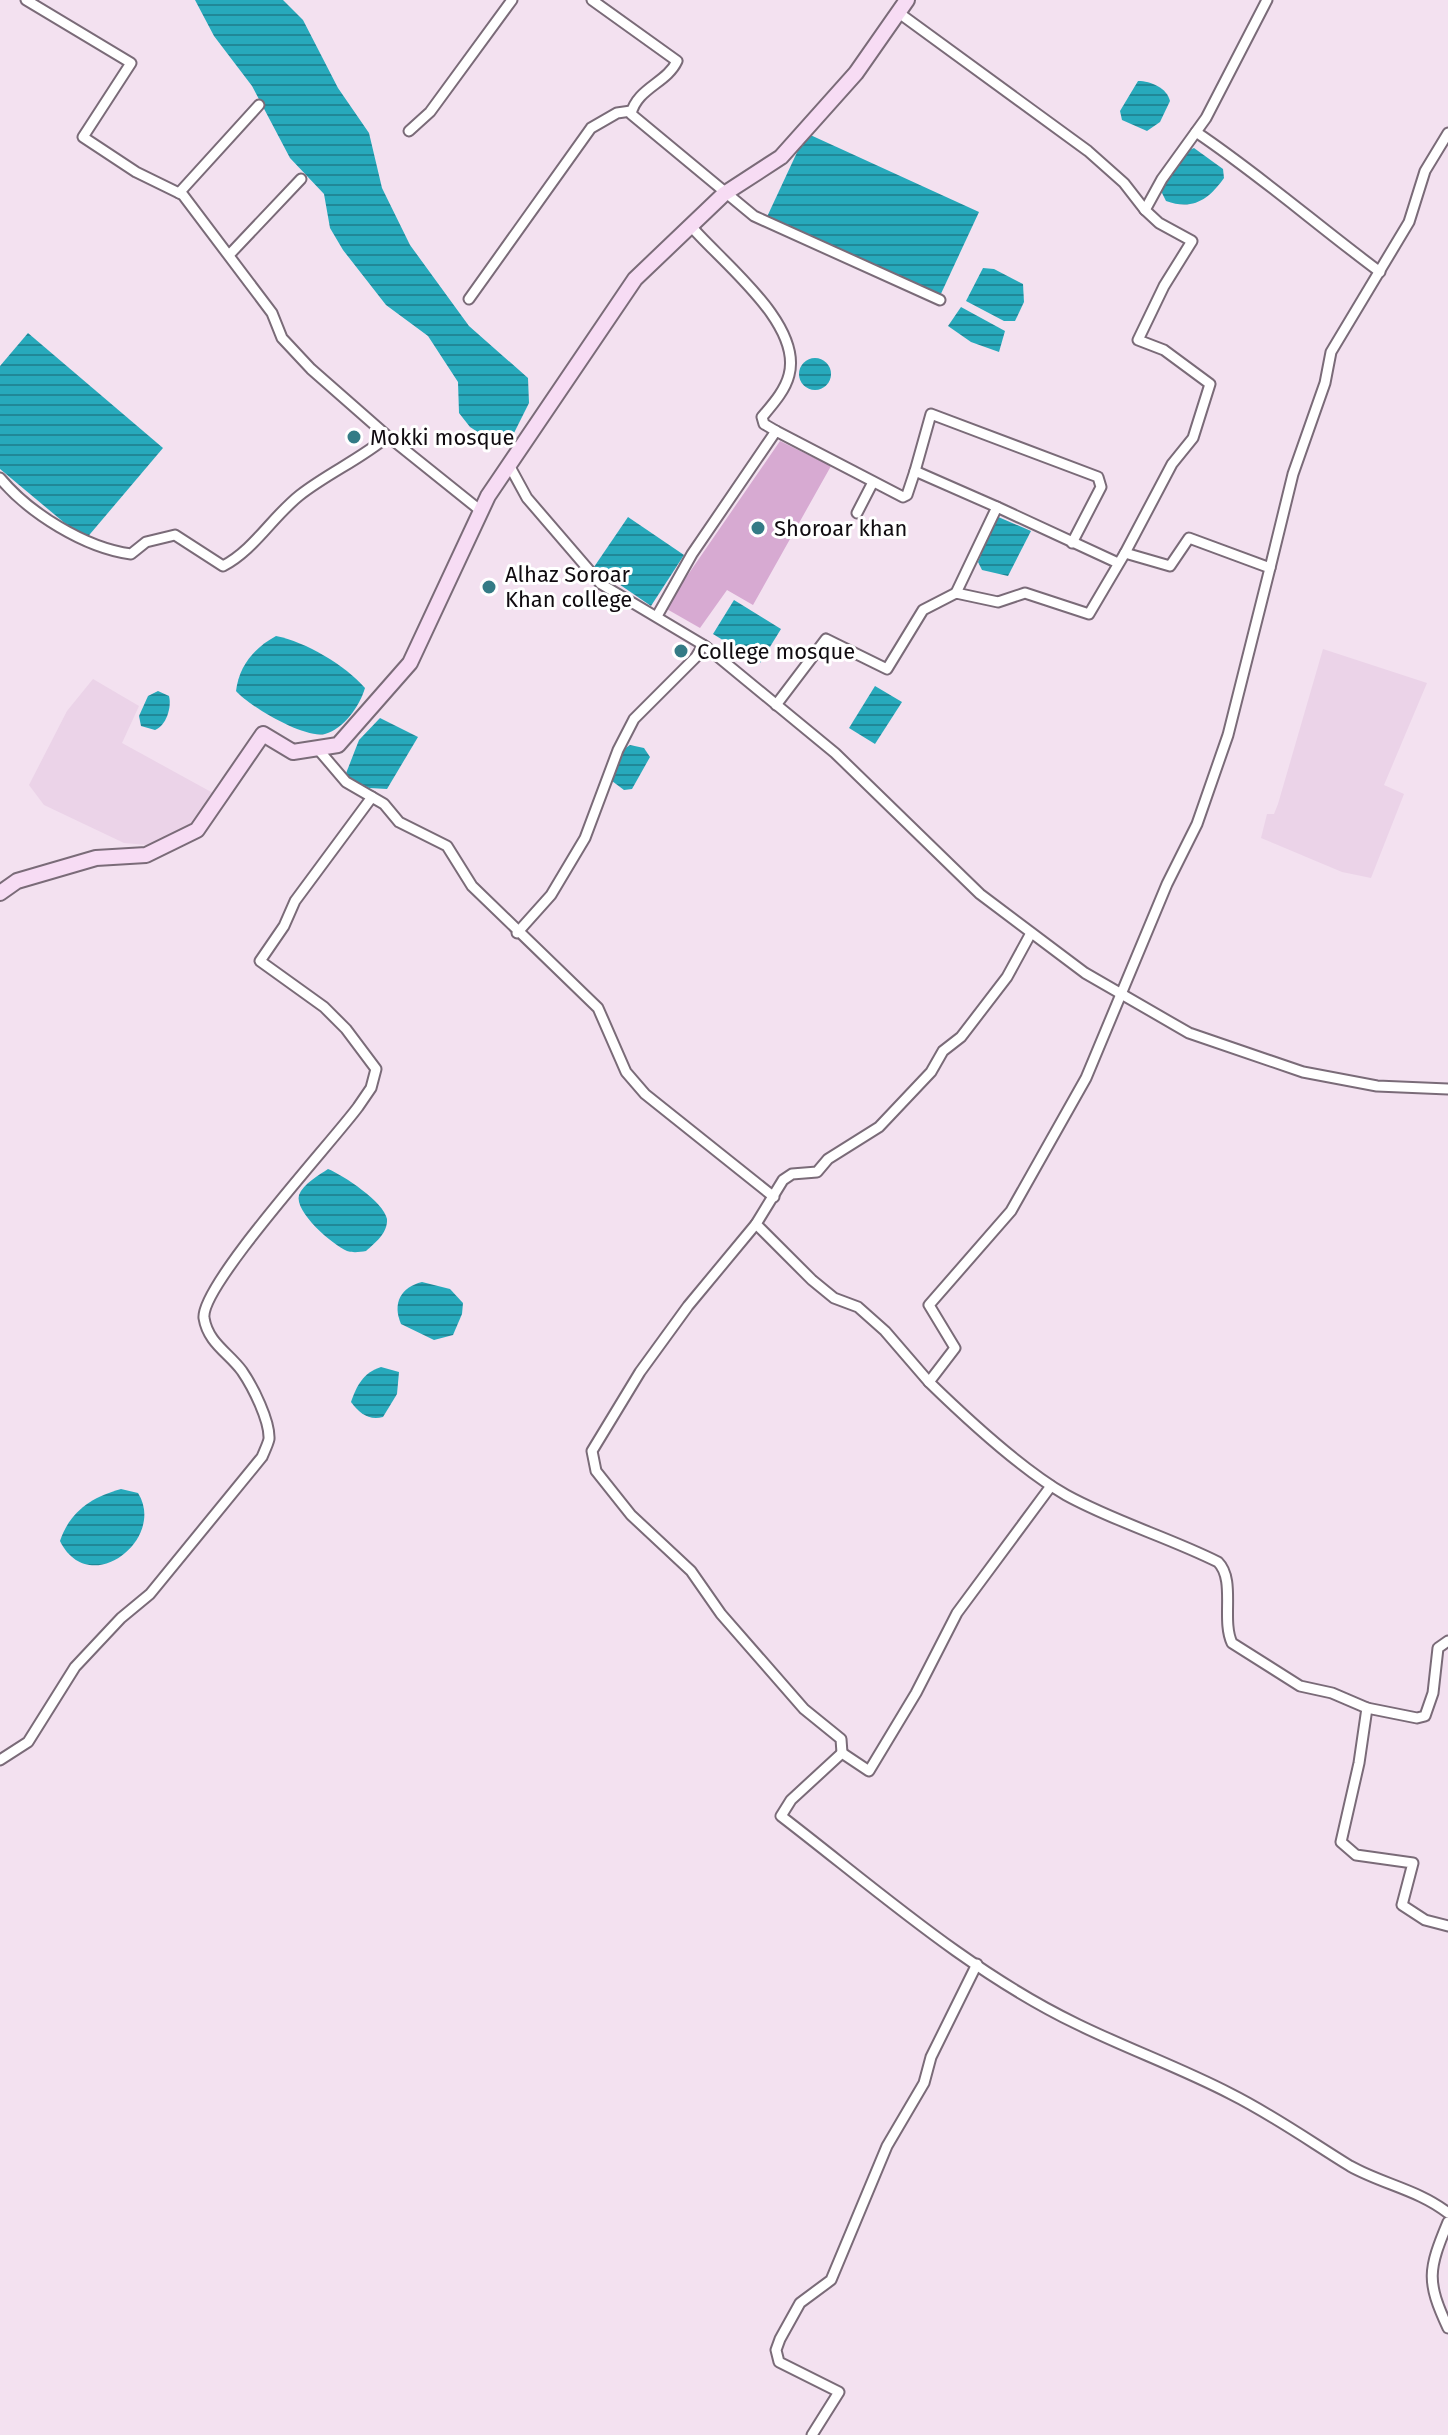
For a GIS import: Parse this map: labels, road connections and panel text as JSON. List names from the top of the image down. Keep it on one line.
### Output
{"places":["Mokki mosque","Shoroar khan","Alhaz Soroar Khan college","College mosque"]}
